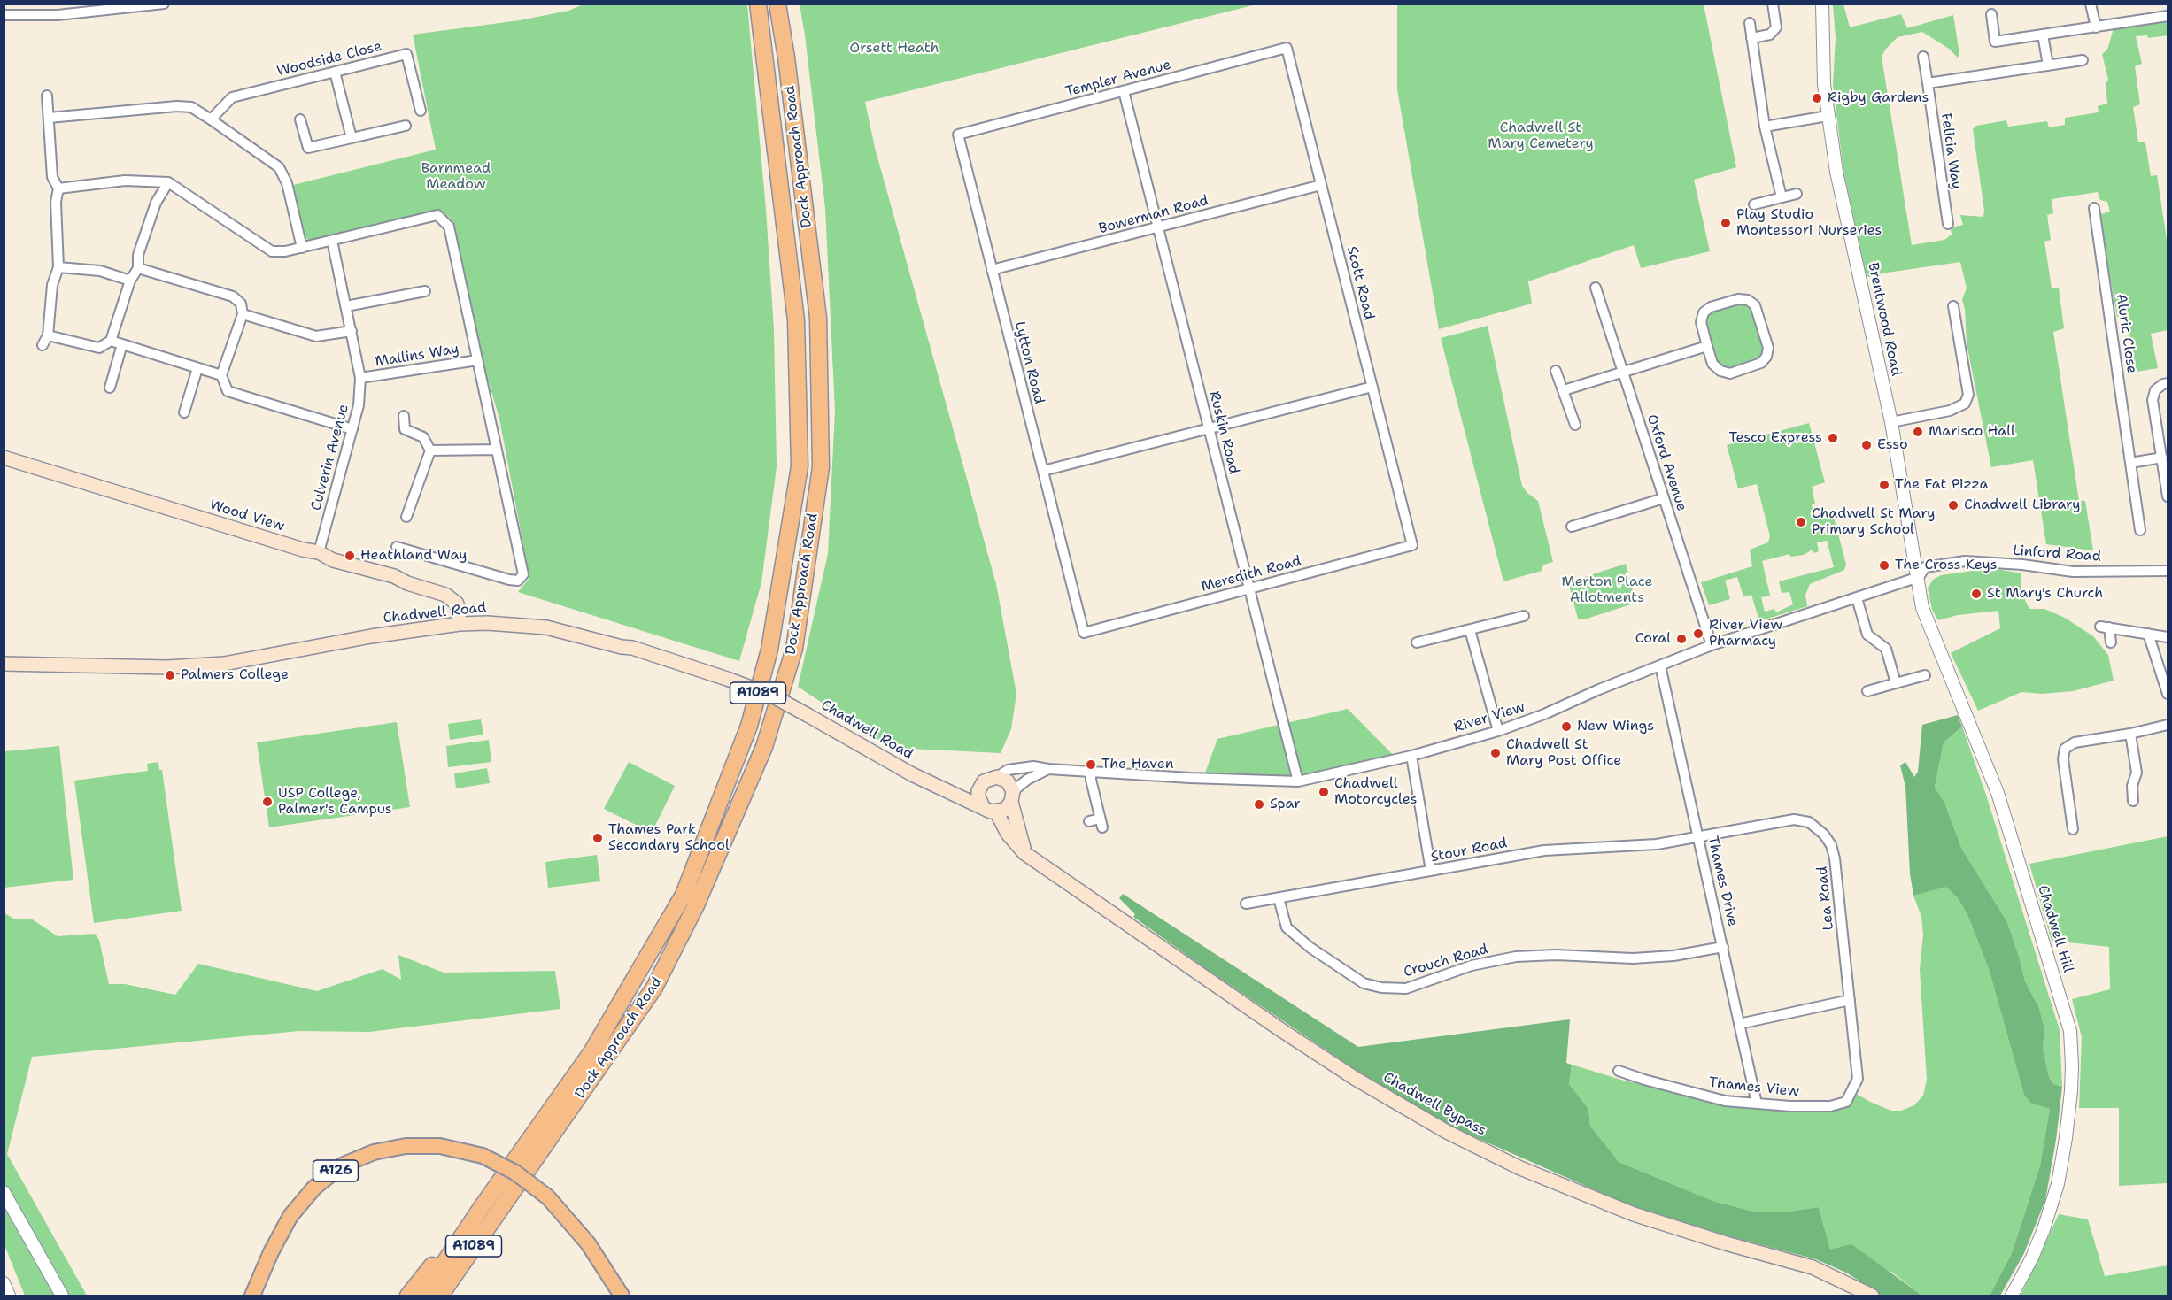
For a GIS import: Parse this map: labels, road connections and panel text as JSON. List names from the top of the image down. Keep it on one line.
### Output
{"streets":{"highway":["Dock Approach Road","A1089"],"main road":["Wood View","Chadwell Road","Chadwell Bypass","A126"],"street":["Woodside Close","Templer Avenue","Felicia Way","Bowerman Road","Scott Road","Brentwood Road","Aluric Close","Mallins Way","Lytton Road","Ruskin Road","Culverin Avenue","Oxford Avenue","Linford Road","Meredith Road","River View","Stour Road","Thames Drive","Lea Road","Chadwell Hill","Crouch Road","Thames View"]},"crossings":[["Templer Avenue","Scott Road"],["Templer Avenue","Lytton Road"],["Templer Avenue","Ruskin Road"],["Bowerman Road","Scott Road"],["Bowerman Road","Lytton Road"],["Bowerman Road","Ruskin Road"],["Scott Road","Meredith Road"],["Brentwood Road","Linford Road"],["Brentwood Road","River View"],["Brentwood Road","Chadwell Hill"],["Mallins Way","Culverin Avenue"],["Lytton Road","Meredith Road"],["Ruskin Road","Meredith Road"],["Ruskin Road","River View"],["Culverin Avenue","Wood View"],["Oxford Avenue","River View"],["Wood View","Chadwell Road"],["Linford Road","River View"],["Linford Road","Chadwell Hill"],["Chadwell Road","River View"],["Chadwell Road","Chadwell Bypass"],["River View","Thames Drive"],["River View","Chadwell Hill"],["River View","Chadwell Bypass"],["Stour Road","Thames Drive"],["Stour Road","Lea Road"],["Stour Road","Crouch Road"],["Thames Drive","Lea Road"],["Thames Drive","Crouch Road"],["Thames Drive","Thames View"],["Lea Road","Thames View"]],"parks":["Orsett Heath","Chadwell St Mary Cemetery","Barnmead Meadow","Merton Place Allotments"],"places":["Rigby Gardens","Play Studio Montessori Nurseries","Marisco Hall","Tesco Express","Esso","The Fat Pizza","Chadwell Library","Chadwell St Mary Primary School","Heathland Way","The Cross Keys","St Mary's Church","River View Pharmacy","Coral","Palmers College","New Wings","Chadwell St Mary Post Office","The Haven","Chadwell Motorcycles","USP College, Palmer's Campus","Spar","Thames Park Secondary School"]}
